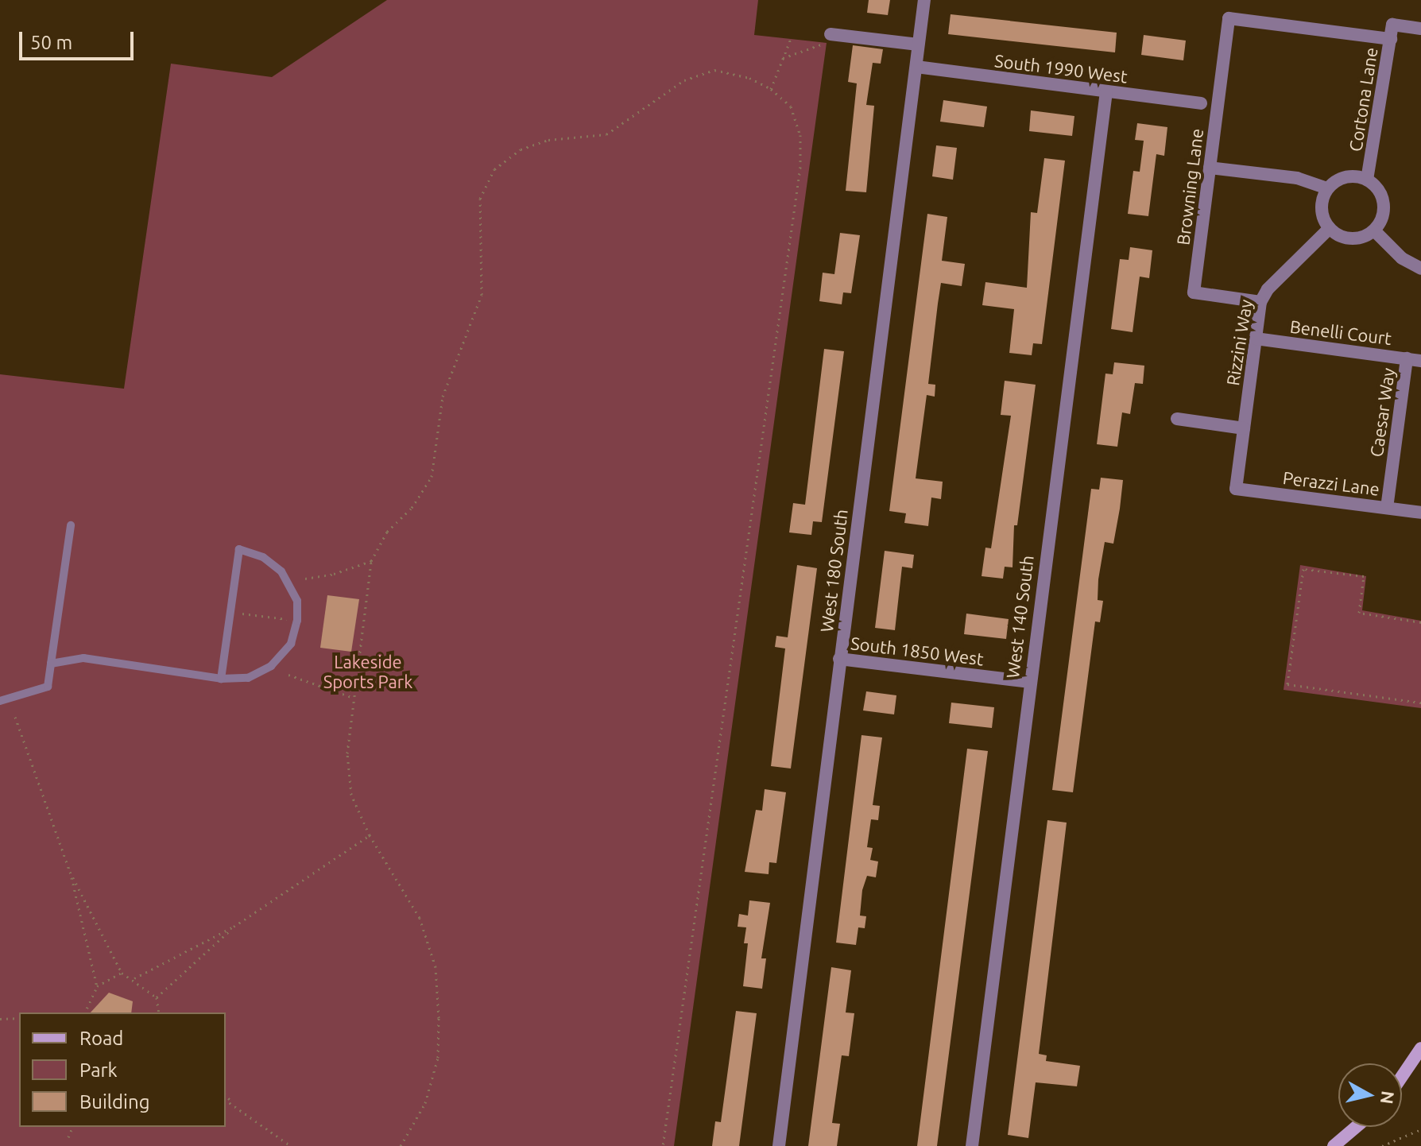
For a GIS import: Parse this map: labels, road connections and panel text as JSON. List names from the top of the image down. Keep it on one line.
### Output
{"streets":{"street":["South 1990 West","Cortona Lane","Browning Lane","Benelli Court","Rizzini Way","Caesar Way","Perazzi Lane","West 180 South","West 140 South","South 1850 West"]},"crossings":[["South 1990 West","West 180 South"],["South 1990 West","West 140 South"],["Cortona Lane","Browning Lane"],["Cortona Lane","Rizzini Way"],["Browning Lane","Rizzini Way"],["Benelli Court","Rizzini Way"],["Benelli Court","Caesar Way"],["Rizzini Way","Perazzi Lane"],["Caesar Way","Perazzi Lane"],["West 180 South","South 1850 West"],["West 140 South","South 1850 West"]],"parks":["Lakeside Sports Park"],"legend":["Road","Park","Building"],"scale_bar":"50 m","north":"right"}
